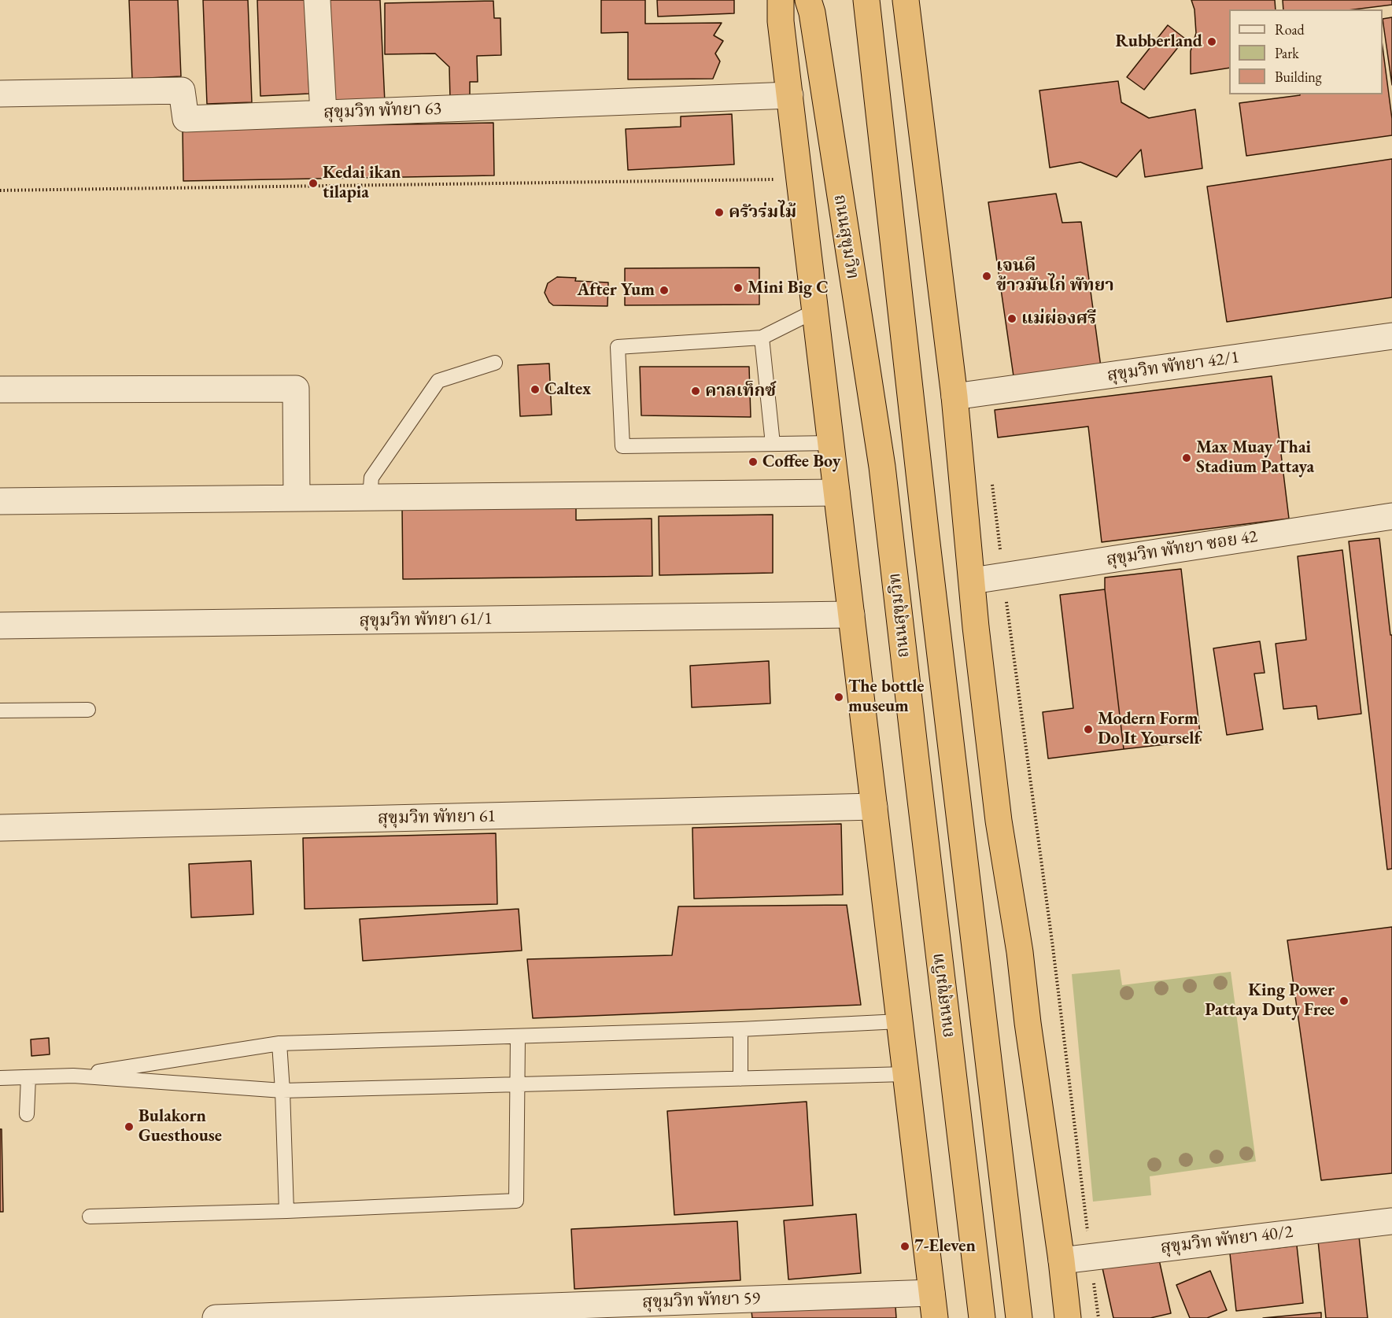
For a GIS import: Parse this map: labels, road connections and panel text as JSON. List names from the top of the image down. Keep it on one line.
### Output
{"streets":{"highway":["ถนนสุขุมวิท"],"street":["สุขุมวิท พัทยา 63","สุขุมวิท พัทยา 42/1","สุขุมวิท พัทยา ซอย 42","สุขุมวิท พัทยา 61/1","สุขุมวิท พัทยา 61","สุขุมวิท พัทยา 40/2","สุขุมวิท พัทยา 59"]},"places":["Rubberland","Kedai ikan tilapia","ครัวร่มไม้","เจนดี ข้าวมันไก่ พัทยา","Mini Big C","After Yum","แม่ผ่องศรี","Caltex","คาลเท็กซ์","Max Muay Thai Stadium Pattaya","Coffee Boy","The bottle museum","Modern Form Do It Yourself","King Power Pattaya Duty Free","Bulakorn Guesthouse","7-Eleven"],"legend":["Road","Park","Building"]}
